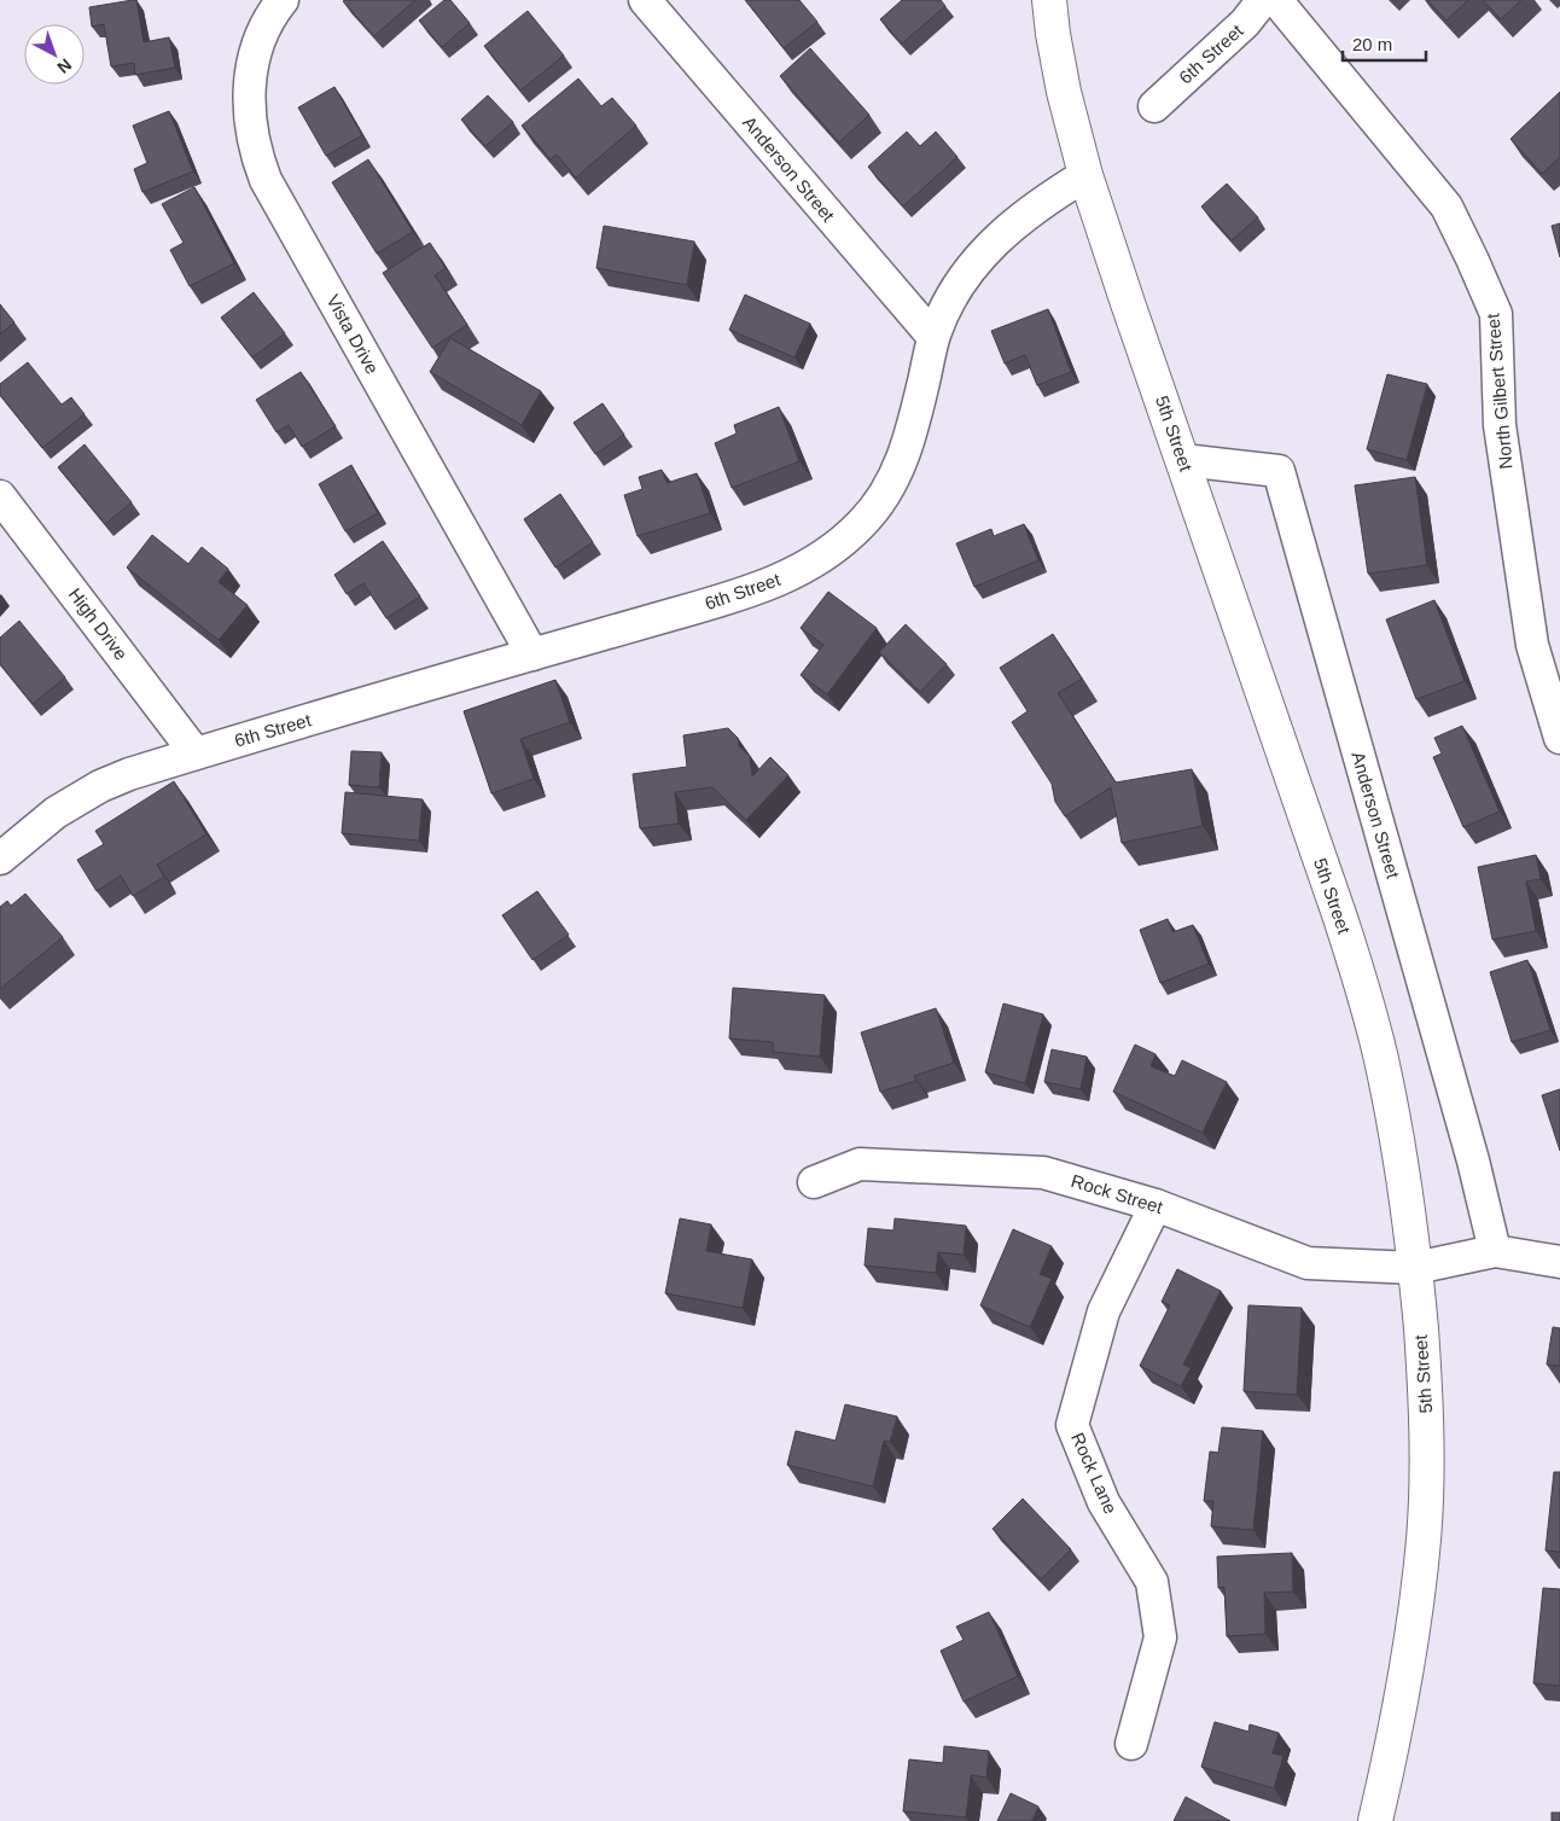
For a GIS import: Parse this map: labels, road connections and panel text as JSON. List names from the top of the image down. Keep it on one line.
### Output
{"streets":{"main road":["5th Street"],"street":["6th Street","Anderson Street","Vista Drive","North Gilbert Street","High Drive","Rock Street","Rock Lane"]},"crossings":[["6th Street","Anderson Street"],["6th Street","Vista Drive"],["6th Street","5th Street"],["6th Street","High Drive"],["Anderson Street","5th Street"],["Anderson Street","Rock Street"],["5th Street","Rock Street"],["Rock Street","Rock Lane"]],"scale_bar":"20 m","north":"bottom right"}
